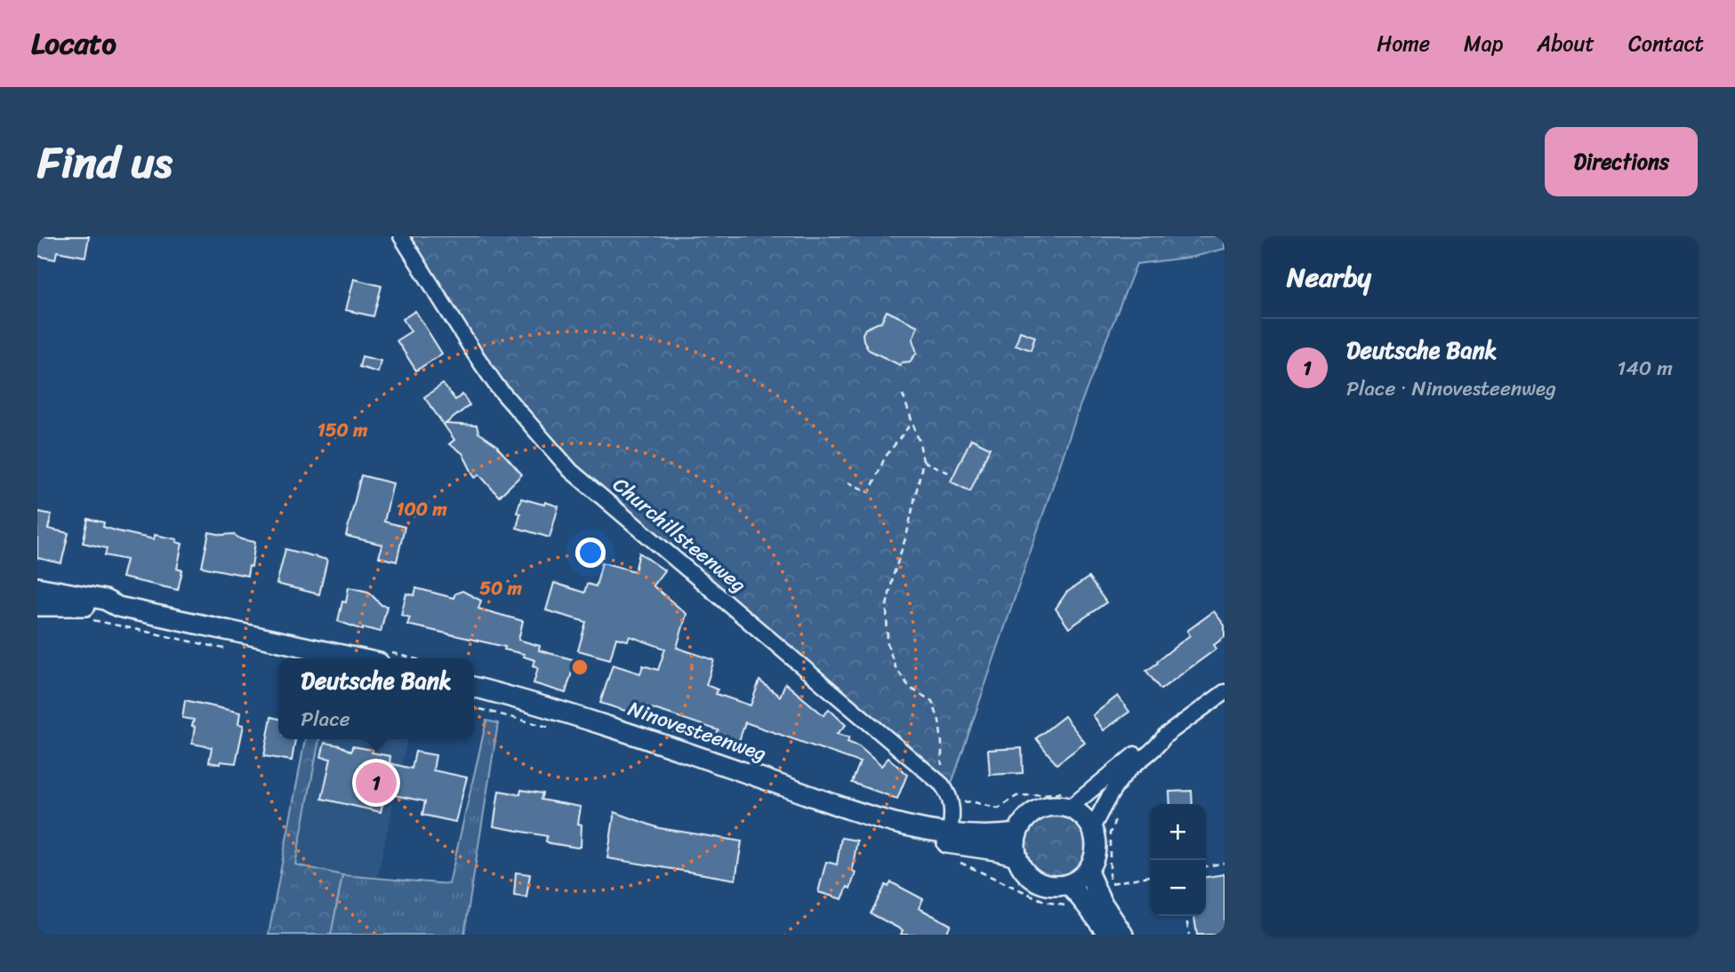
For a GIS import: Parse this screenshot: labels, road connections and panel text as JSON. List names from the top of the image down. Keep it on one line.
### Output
{"streets":{"main road":["Ninovesteenweg"],"street":["Churchillsteenweg"]},"crossings":[["Churchillsteenweg","Ninovesteenweg"]],"page":{"header":"Locato","nav":["Home","Map","About","Contact"],"title":"Find us","buttons":"Directions","heading":"Nearby","list":[{"mark":"1","name":"Deutsche Bank","note":"Place · Ninovesteenweg","value":"140 m"}],"popup":["Deutsche Bank","Place"],"pins":"1","map_buttons":["+","−"]},"rings":["150 m","100 m","50 m"]}
